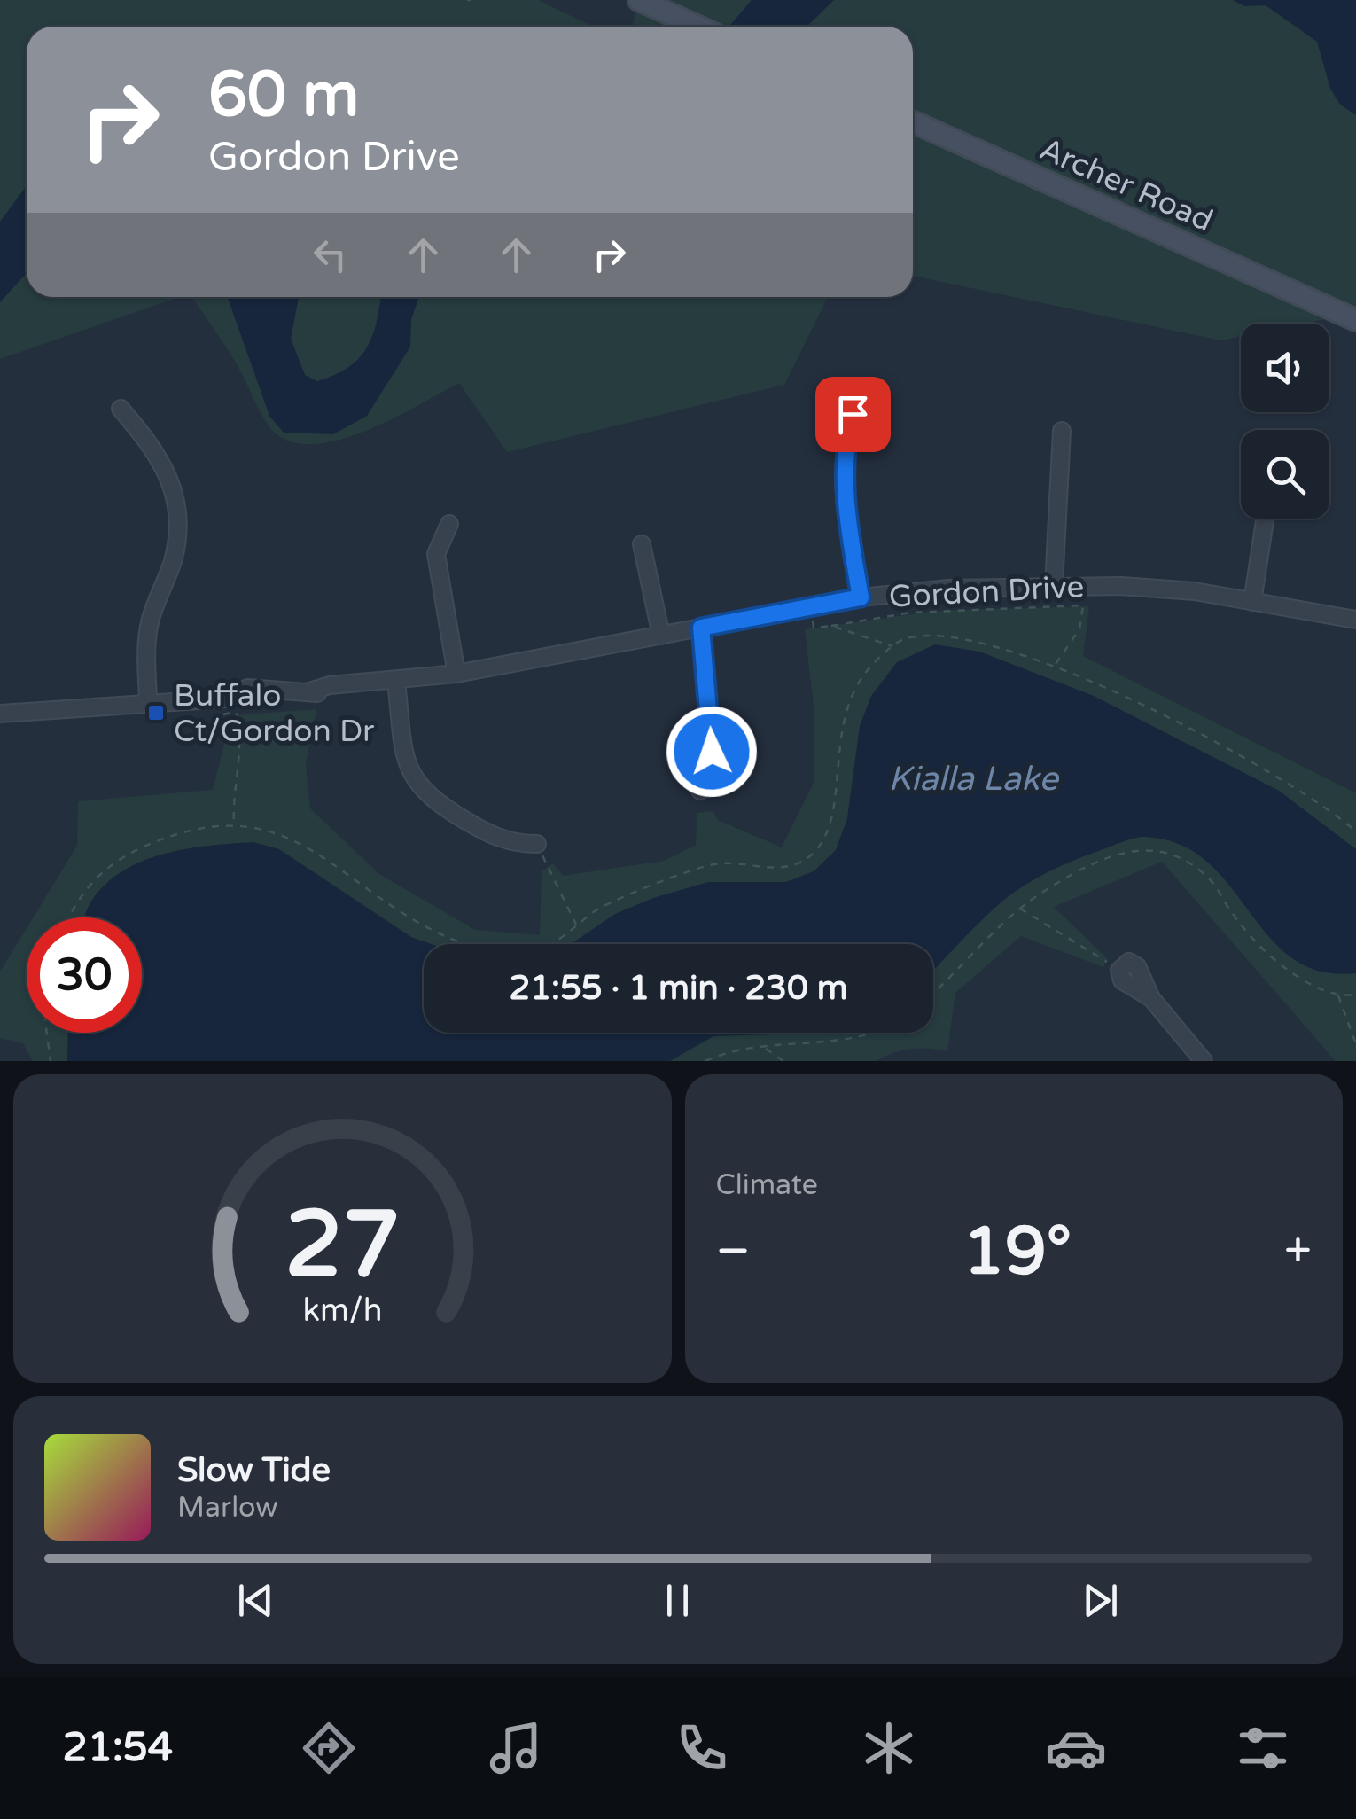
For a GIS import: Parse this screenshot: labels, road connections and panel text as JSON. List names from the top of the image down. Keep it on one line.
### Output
{"streets":{"main road":["Archer Road"],"street":["Gordon Drive"]},"water":["Kialla Lake"],"places":{"transit":["Buffalo Ct/Gordon Dr"]},"page":{"turn":["60 m","Gordon Drive"],"limit":"30","trip":"21:55 · 1 min · 230 m","tile":"Climate","heat":["−","19°","+"],"song":["Slow Tide","Marlow"],"tabs":"21:54","gauge":["27","km/h"]}}
